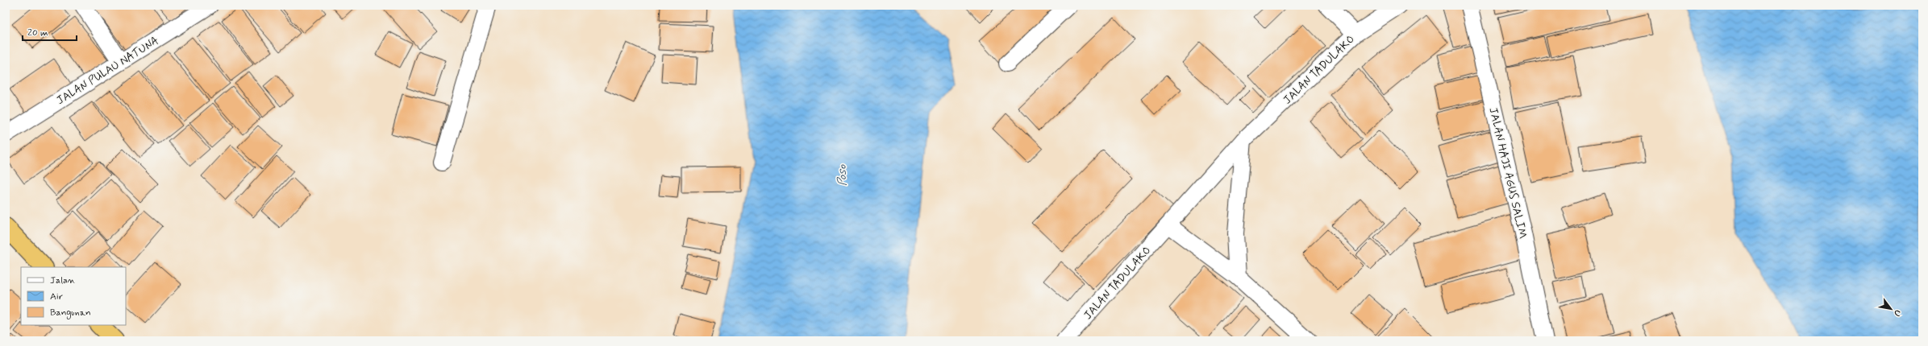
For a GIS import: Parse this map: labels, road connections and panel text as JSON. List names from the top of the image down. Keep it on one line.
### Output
{"streets":{"street":["JALAN TADULAKO","JALAN PULAU NATUNA","JALAN HAJI AGUS SALIM"]},"water":["Poso"],"legend":["Jalan","Air","Bangunan"],"scale_bar":"20 m","north":"bottom right"}
